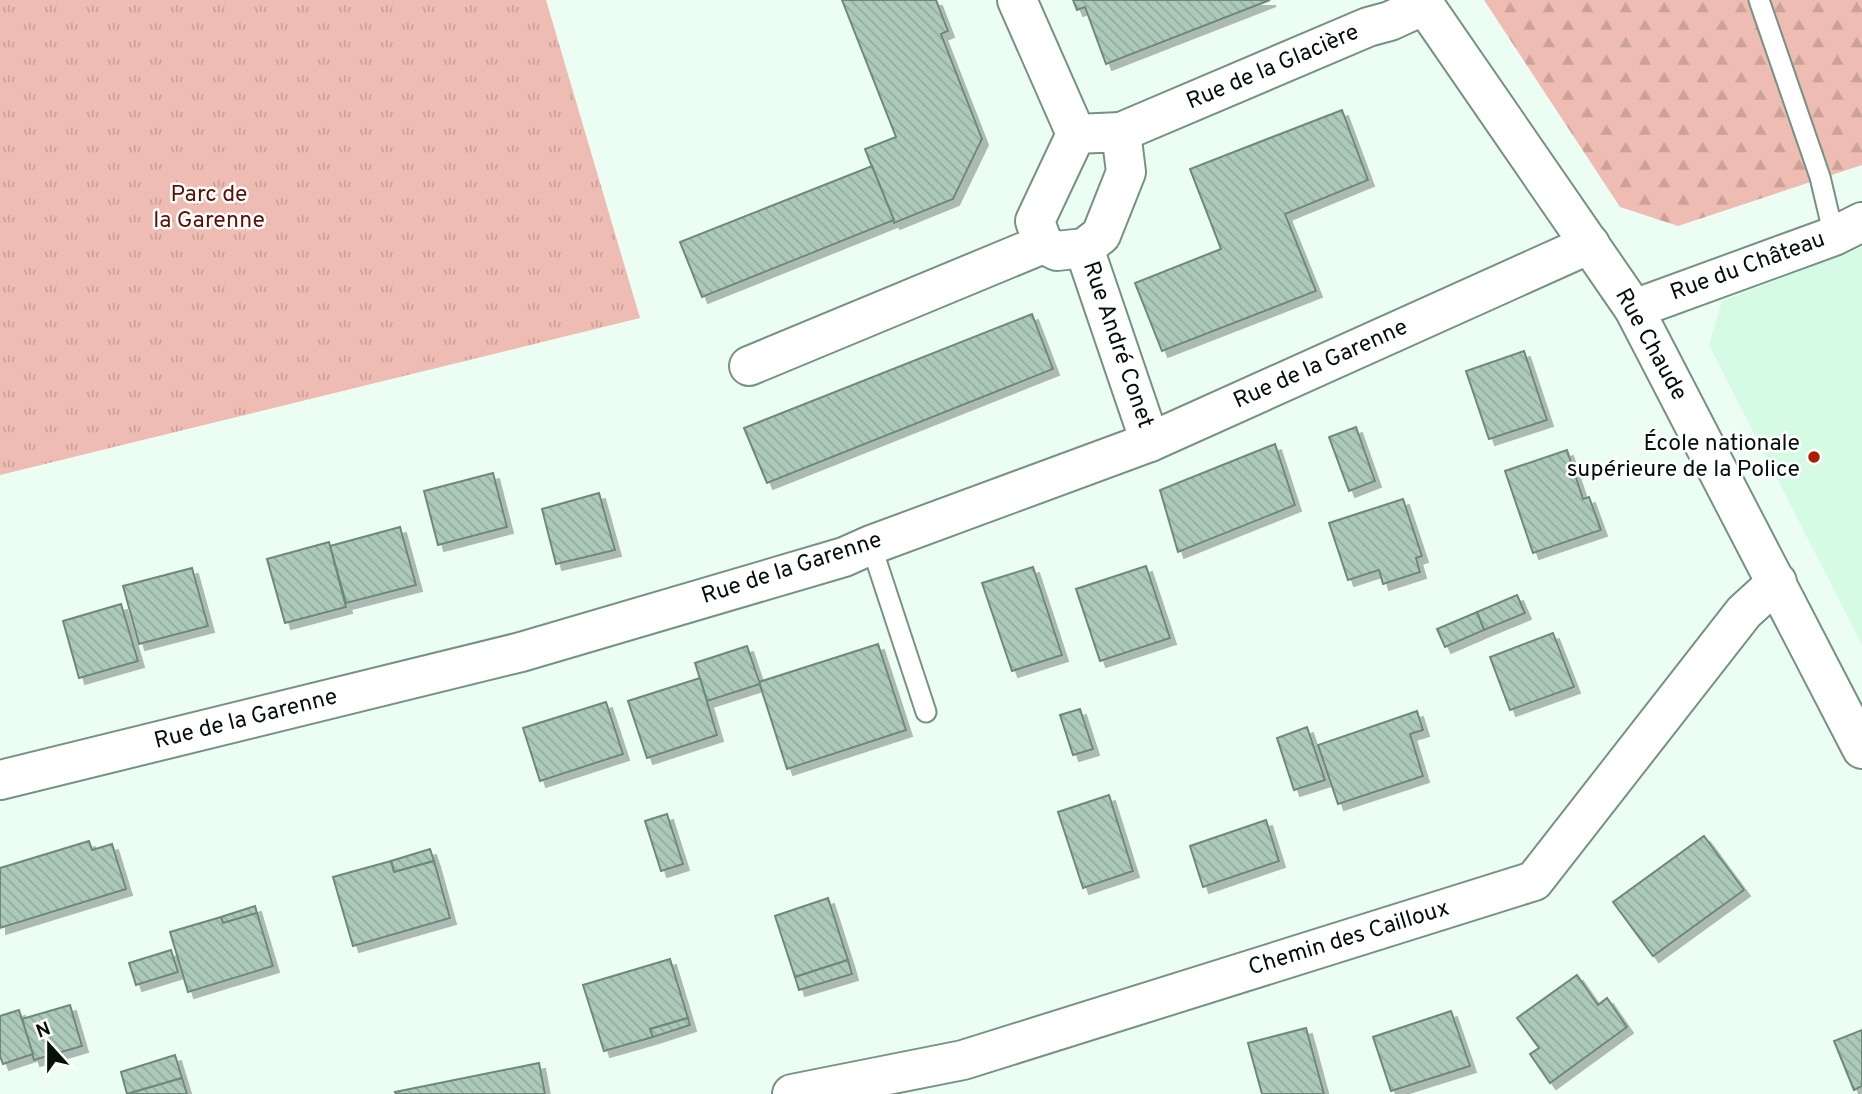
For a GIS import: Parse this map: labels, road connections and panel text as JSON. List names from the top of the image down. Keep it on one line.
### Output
{"streets":{"street":["Rue de la Glacière","Rue du Château","Rue André Conet","Rue Chaude","Rue de la Garenne","Chemin des Cailloux"]},"crossings":[["Rue de la Glacière","Rue Chaude"],["Rue du Château","Rue Chaude"],["Rue André Conet","Rue de la Garenne"],["Rue Chaude","Rue de la Garenne"],["Rue Chaude","Chemin des Cailloux"]],"parks":["Parc de la Garenne"],"places":["École nationale supérieure de la Police"],"north":"top"}
